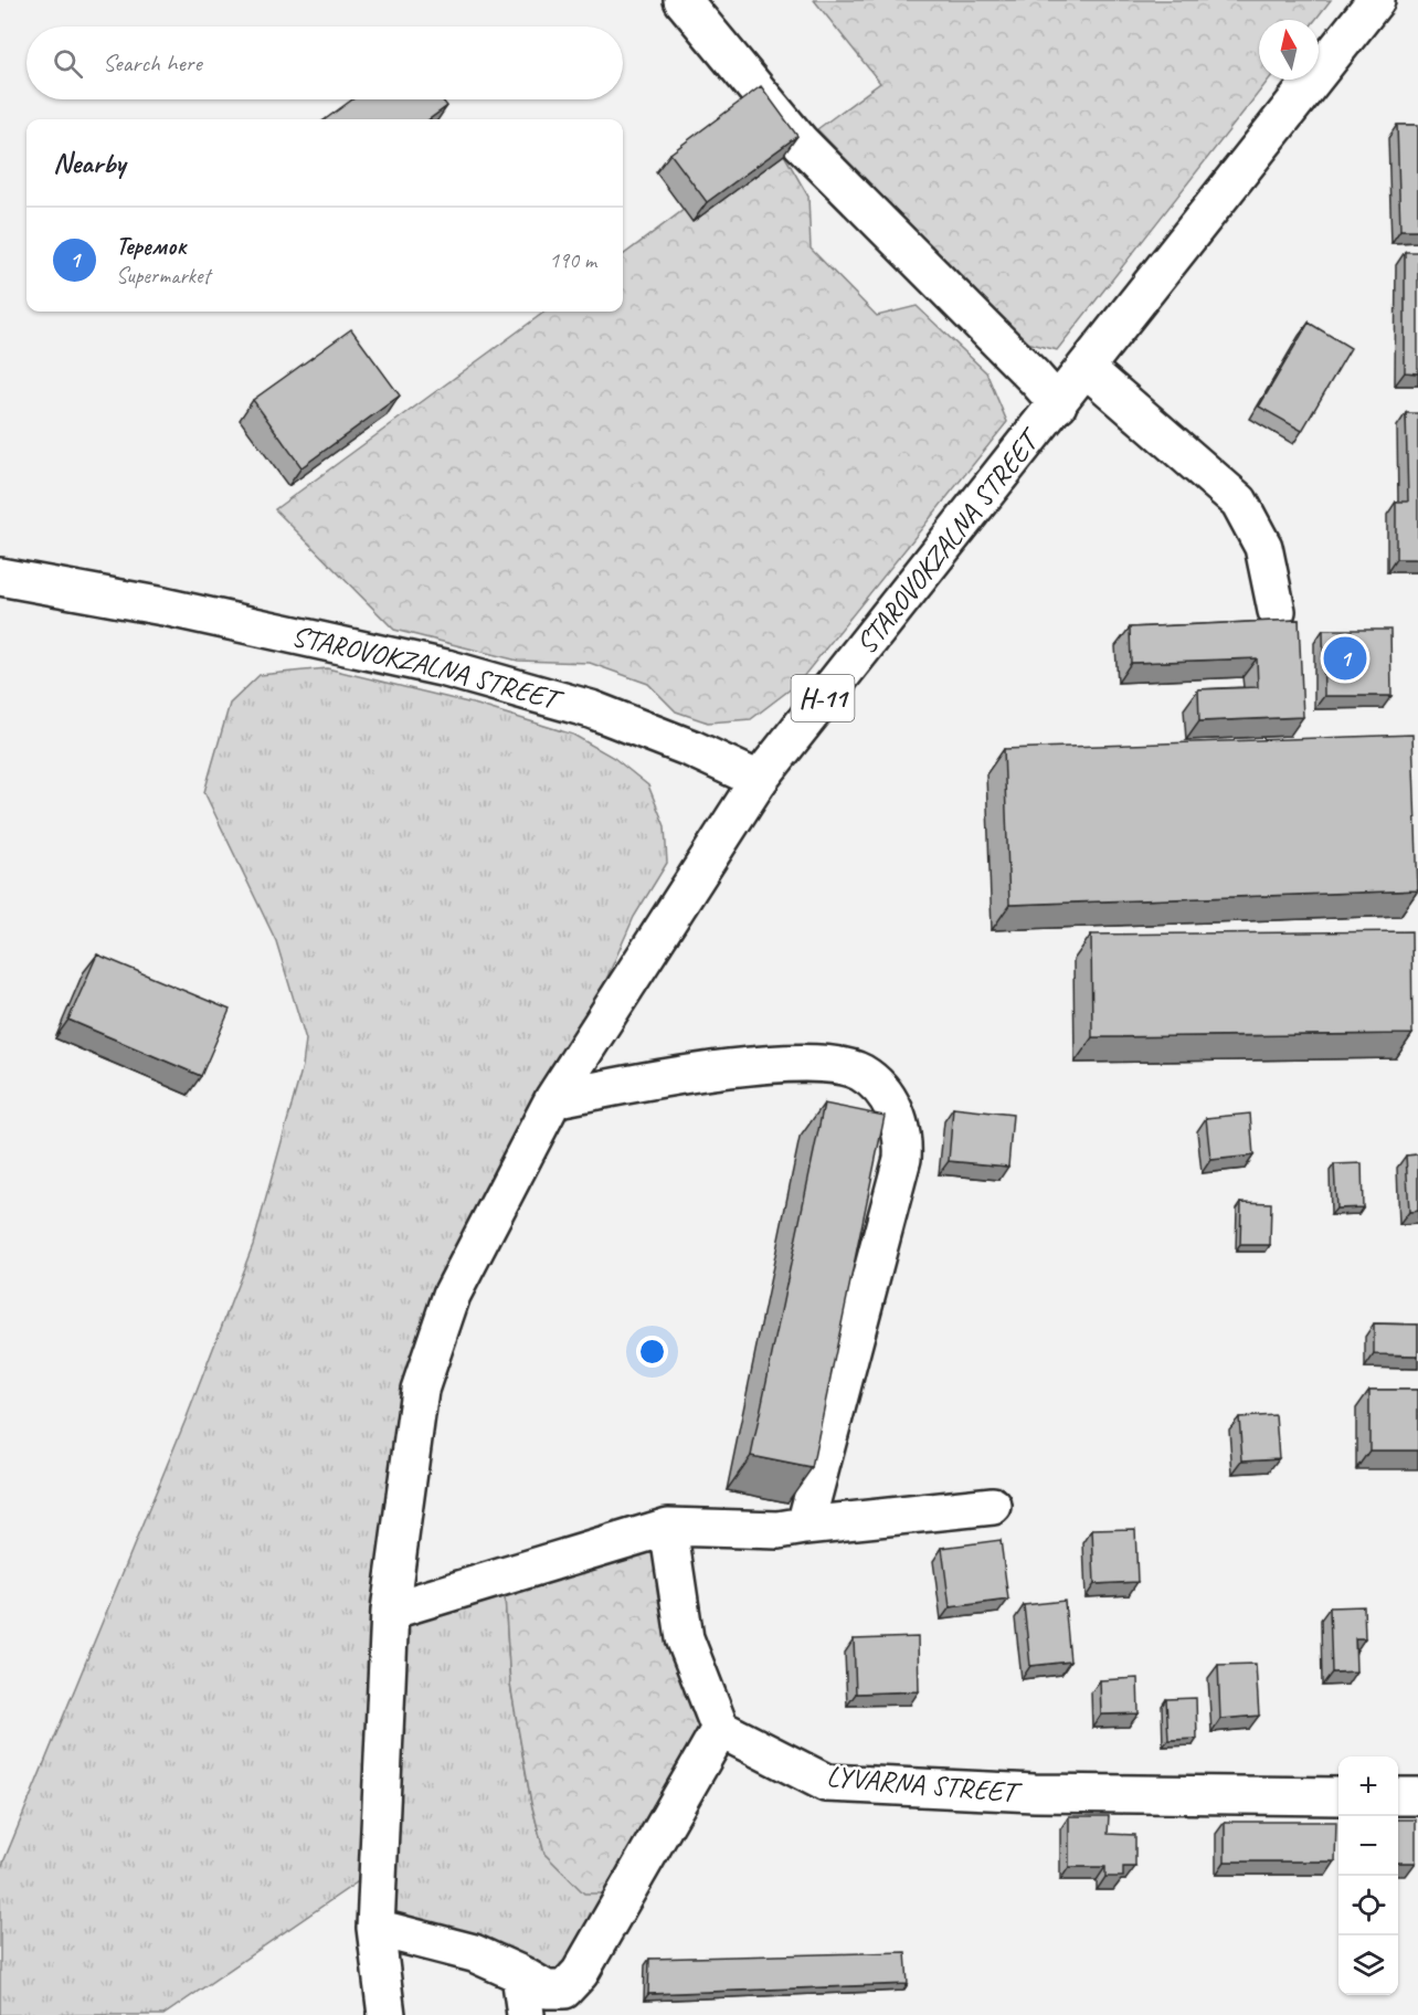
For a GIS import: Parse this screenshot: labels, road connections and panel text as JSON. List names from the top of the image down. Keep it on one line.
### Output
{"streets":{"street":["STAROVOKZALNA STREET","Н-11","LYVARNA STREET"]},"north":"top","page":{"search":"Search here","heading":"Nearby","list":[{"mark":"1","name":"Теремок","note":"Supermarket","value":"190 m"}],"pins":"1","map_buttons":["+","−"]}}
